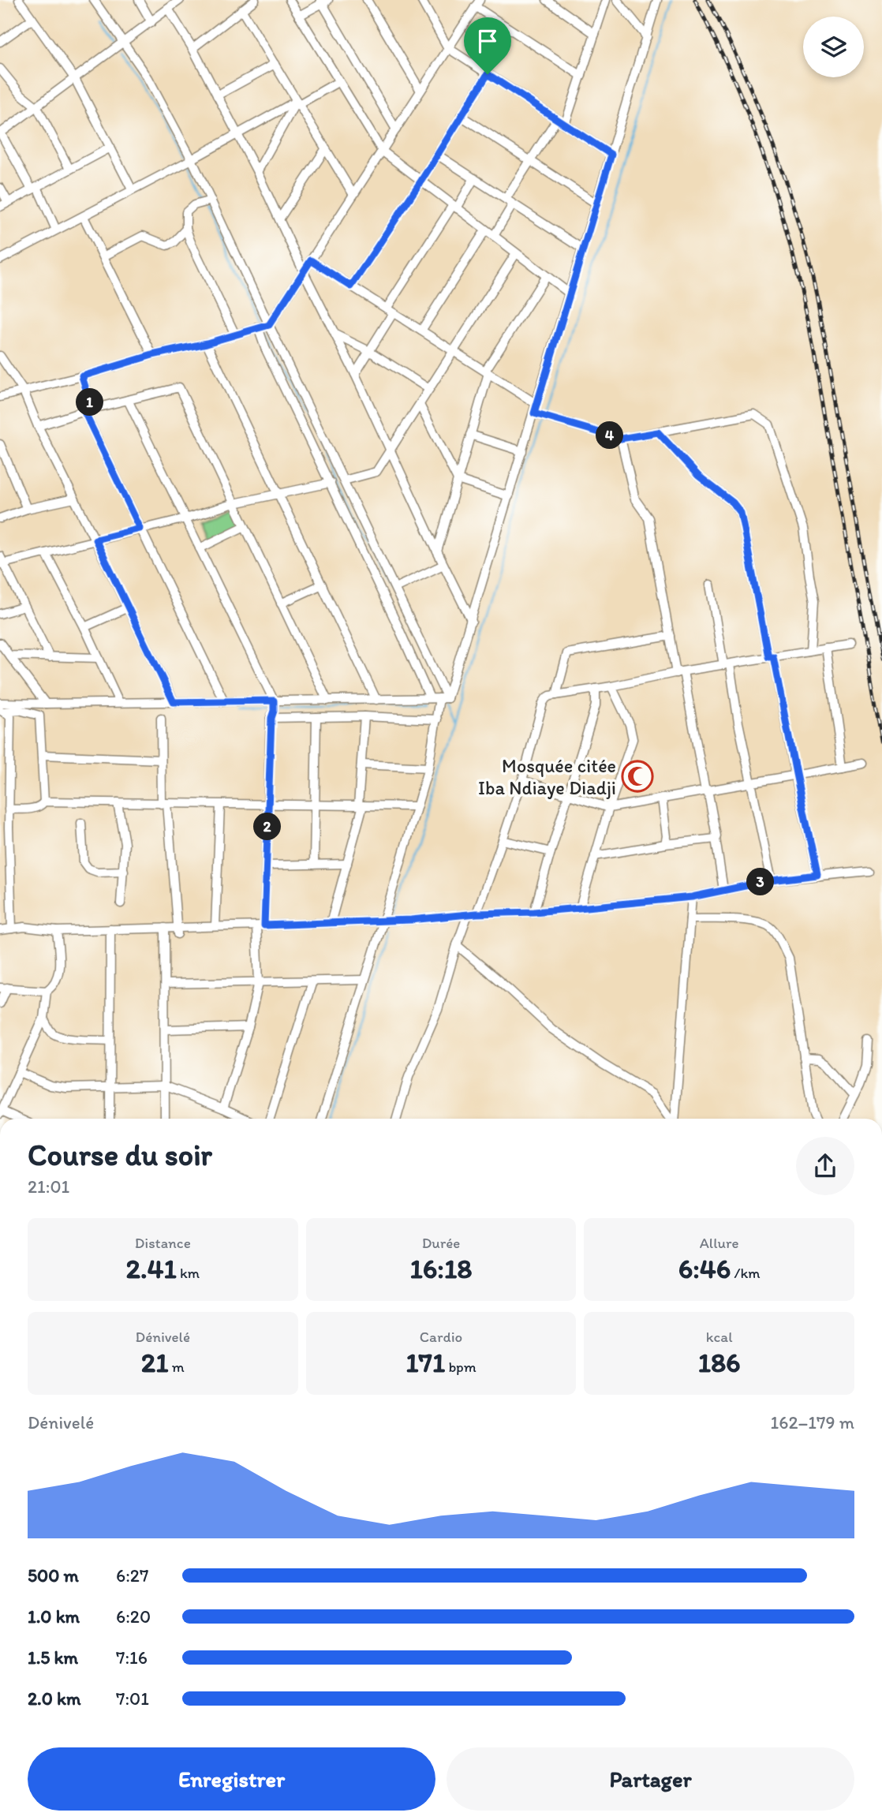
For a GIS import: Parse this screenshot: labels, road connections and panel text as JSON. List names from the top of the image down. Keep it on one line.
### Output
{"places":{"mosque":["Mosquée citée Iba Ndiaye Diadji"]},"page":{"pins":["1","4","2","3"],"heading":["Course du soir","21:01"],"stats":[["Distance","2.41 km"],["Durée","16:18"],["Allure","6:46 /km"],["Dénivelé","21 m"],["Cardio","171 bpm"],["kcal","186"]],"chart":["Dénivelé","162–179 m"],"list":[{"name":"500 m","note":"6:27"},{"name":"1.0 km","note":"6:20"},{"name":"1.5 km","note":"7:16"},{"name":"2.0 km","note":"7:01"}],"buttons":["Enregistrer","Partager"]}}
